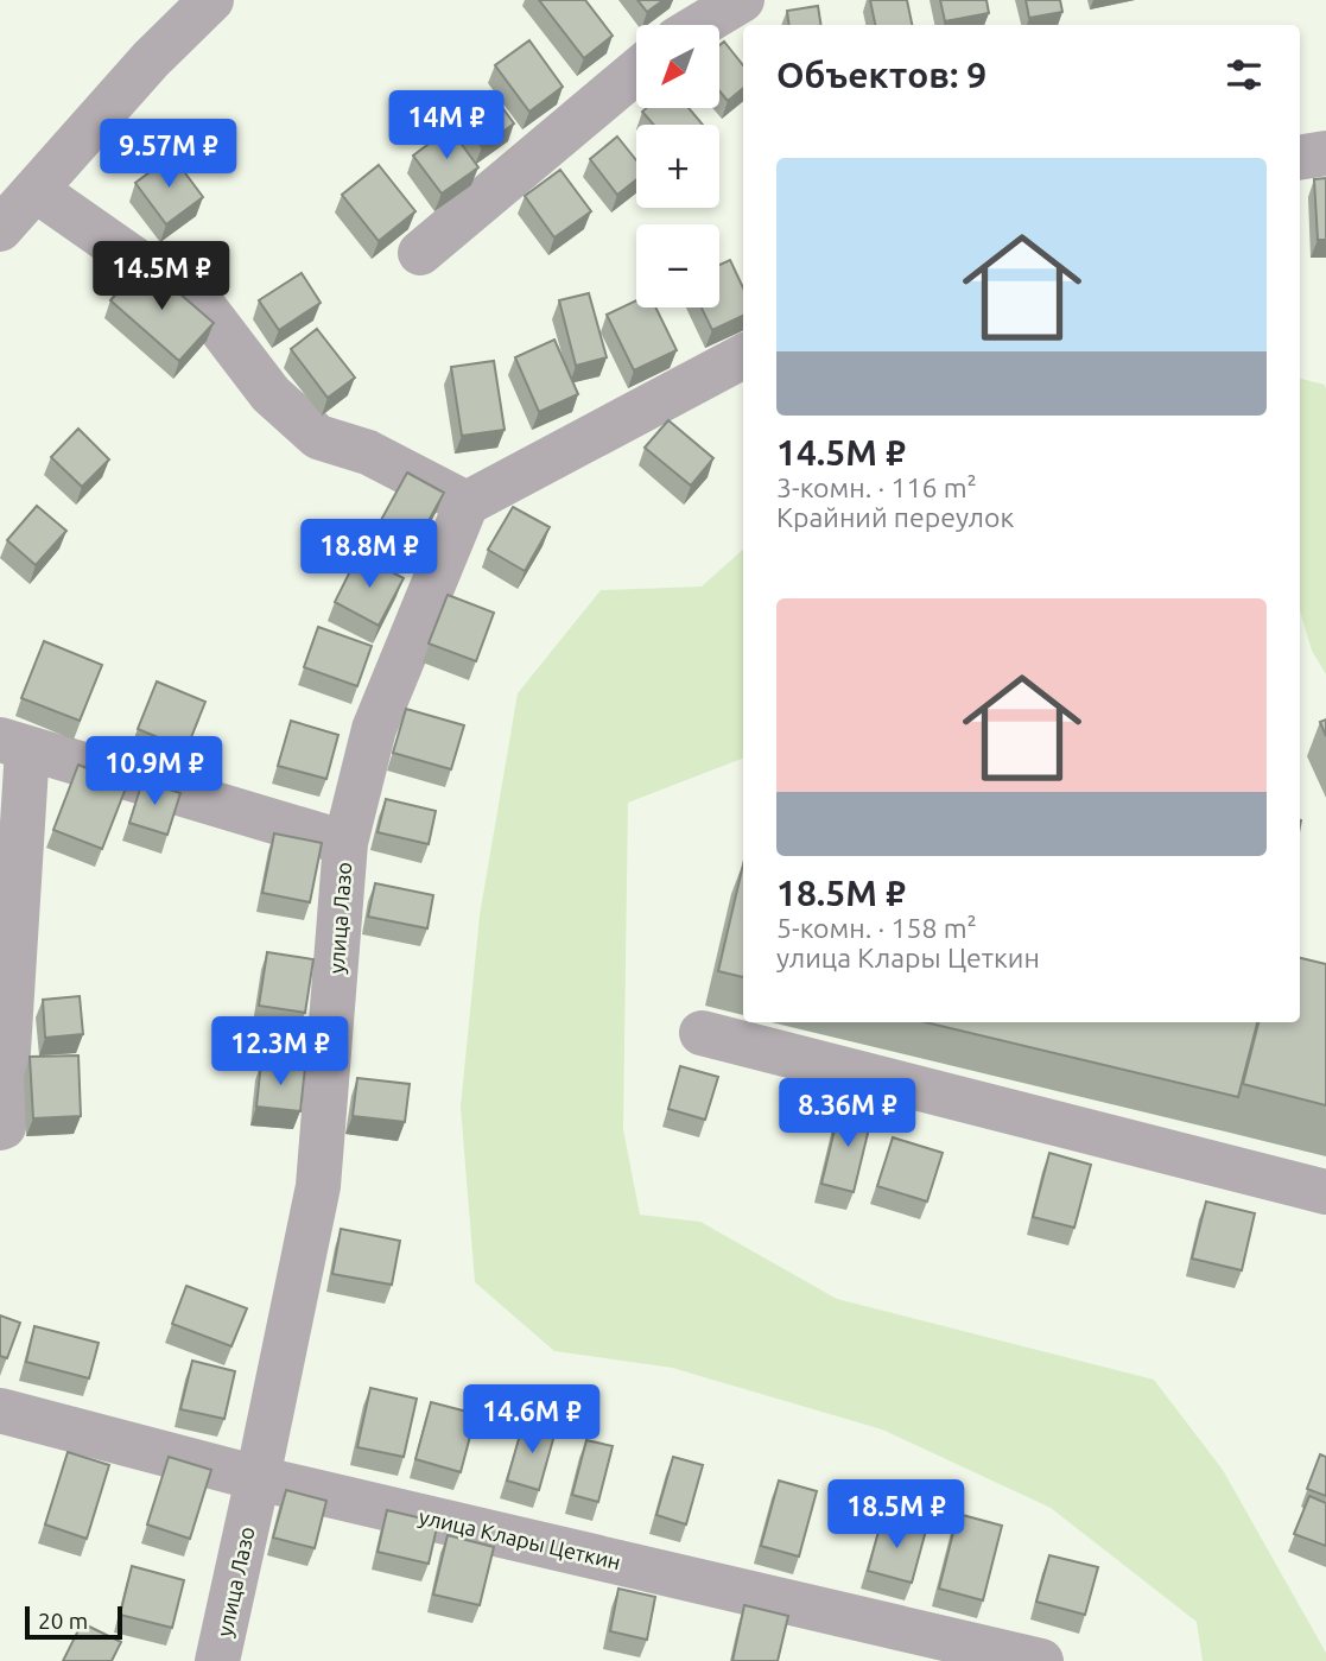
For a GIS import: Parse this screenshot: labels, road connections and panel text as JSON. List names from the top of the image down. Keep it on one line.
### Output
{"streets":{"street":["улица Лазо","улица Клары Цеткин"]},"crossings":[["улица Лазо","улица Клары Цеткин"]],"scale_bar":"20 m","north":"bottom left","page":{"map_buttons":["+","−"],"heading":"Объектов: 9","price":["14M ₽","9.57M ₽","14.5M ₽","18.8M ₽","10.9M ₽","12.3M ₽","8.36M ₽","14.6M ₽","18.5M ₽"],"list":[{"name":"14.5M ₽","note":"3-комн. · 116 m² · Крайний переулок"},{"name":"18.5M ₽","note":"5-комн. · 158 m² · улица Клары Цеткин"}],"scale":"20 m"}}
